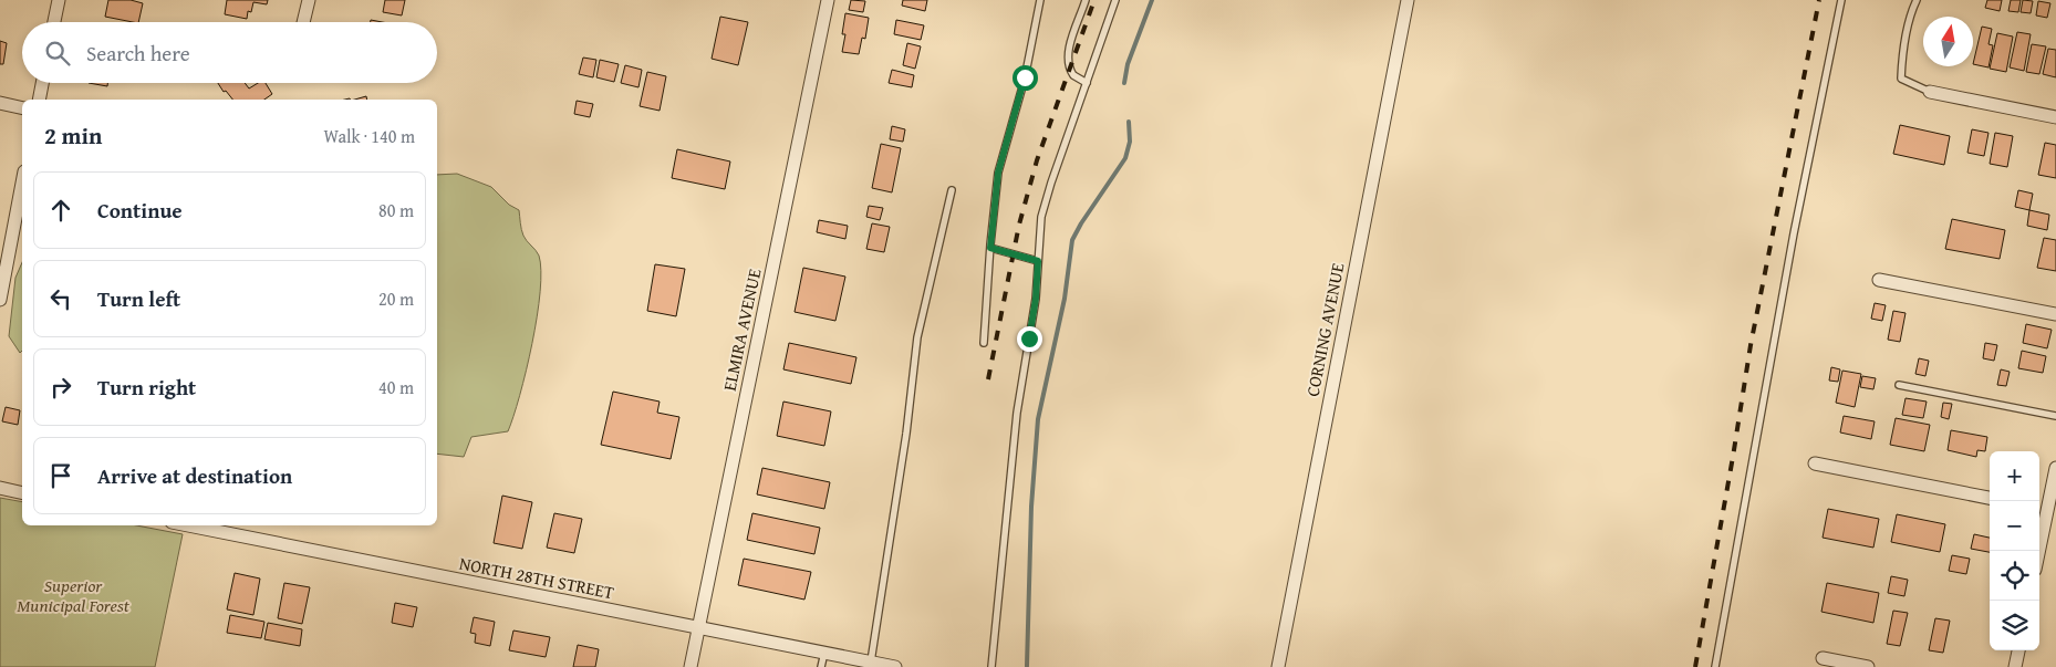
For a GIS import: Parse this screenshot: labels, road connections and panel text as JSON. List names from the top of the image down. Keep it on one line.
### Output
{"streets":{"street":["ELMIRA AVENUE","CORNING AVENUE","NORTH 28TH STREET"]},"crossings":[["ELMIRA AVENUE","NORTH 28TH STREET"]],"parks":["Superior Municipal Forest"],"north":"top","page":{"search":"Search here","heading":["2 min","Walk · 140 m"],"list":[["Continue","80 m"],["Turn left","20 m"],["Turn right","40 m"],"Arrive at destination"],"map_buttons":["+","−"]}}
